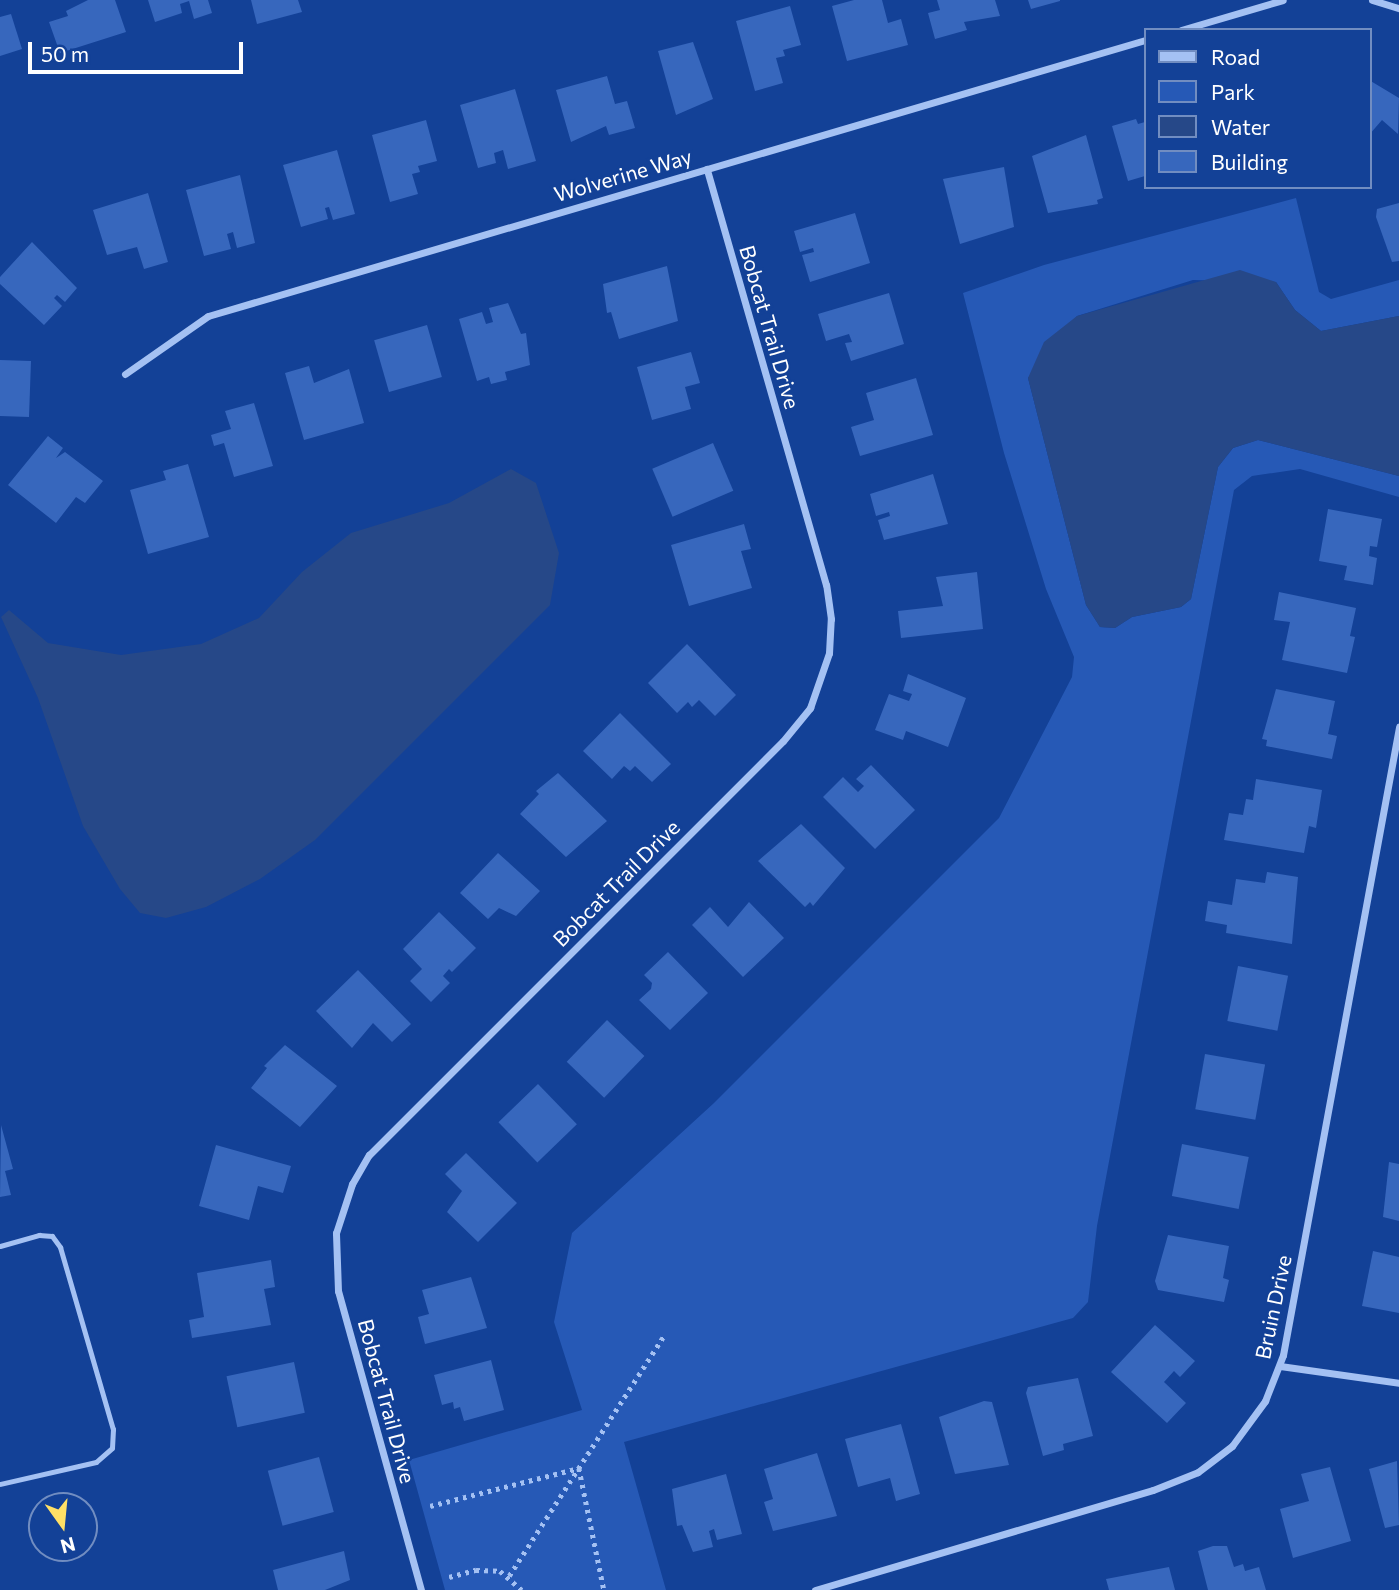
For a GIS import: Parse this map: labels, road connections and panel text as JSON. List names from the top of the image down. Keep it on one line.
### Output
{"streets":{"street":["Wolverine Way","Bobcat Trail Drive","Bruin Drive"]},"crossings":[["Wolverine Way","Bobcat Trail Drive"]],"legend":["Road","Park","Water","Building"],"scale_bar":"50 m","north":"bottom"}
